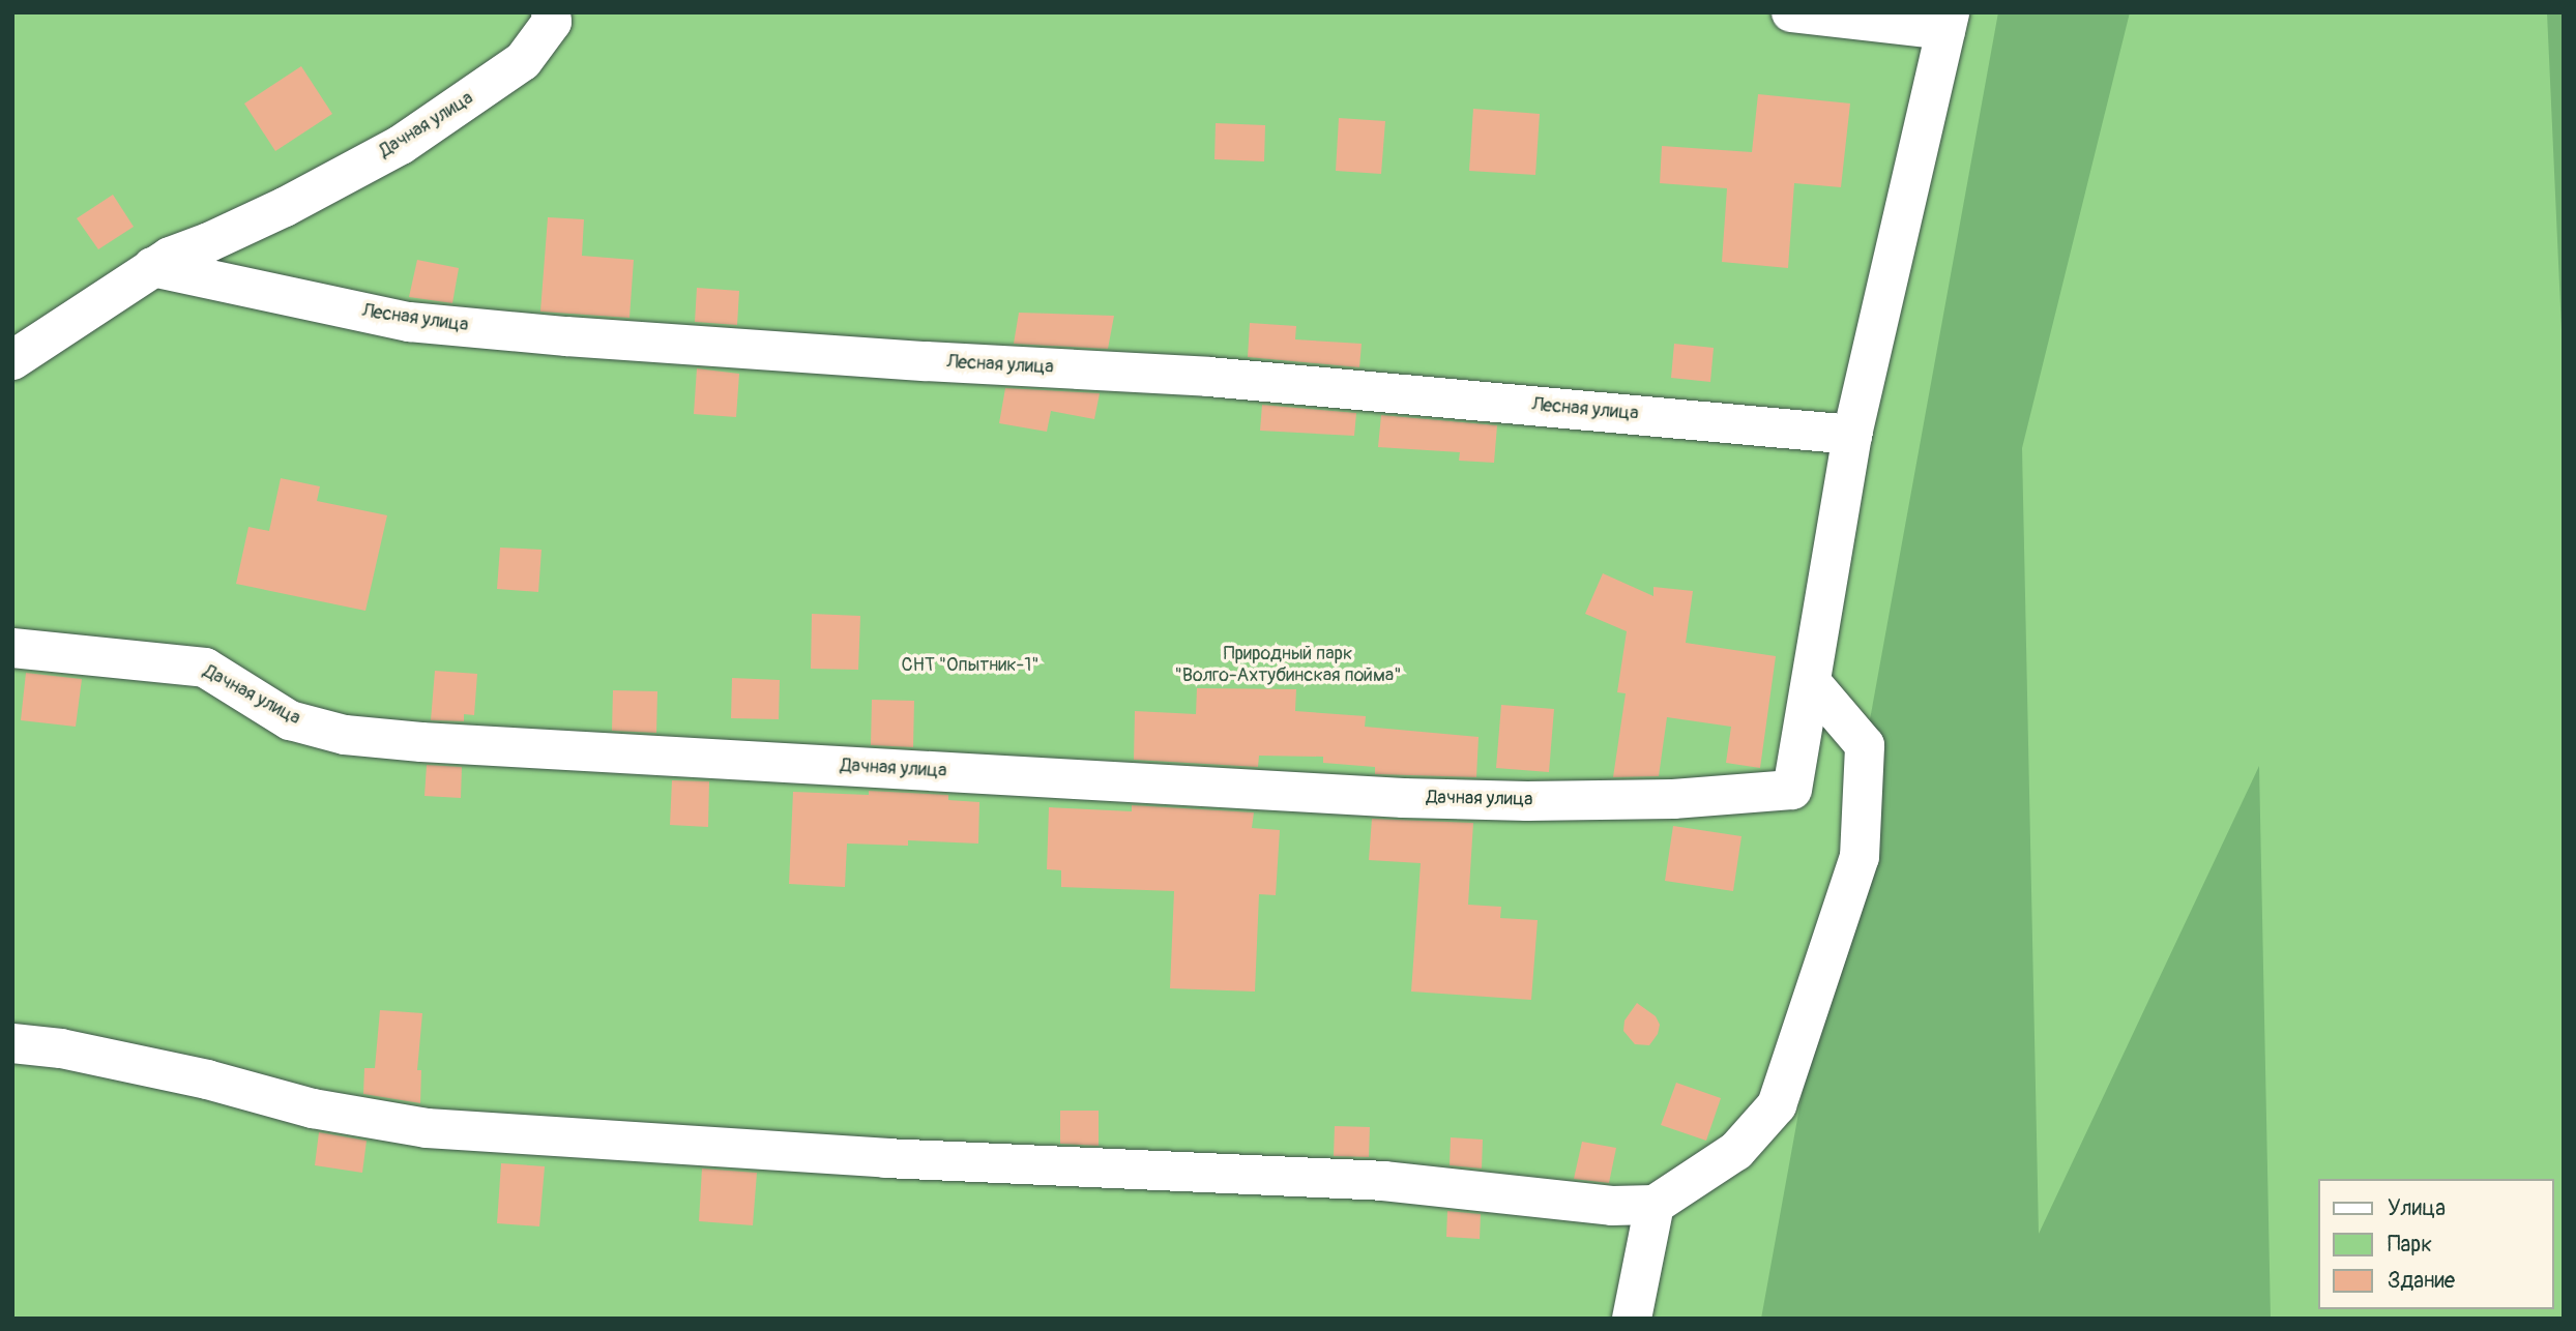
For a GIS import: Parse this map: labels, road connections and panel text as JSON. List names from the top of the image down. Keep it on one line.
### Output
{"streets":{"street":["Дачная улица","Лесная улица"]},"crossings":[["Дачная улица","Лесная улица"]],"parks":["Природный парк \"Волго-Ахтубинская пойма\"","СНТ \"Опытник-1\""],"legend":["Улица","Парк","Здание"]}
